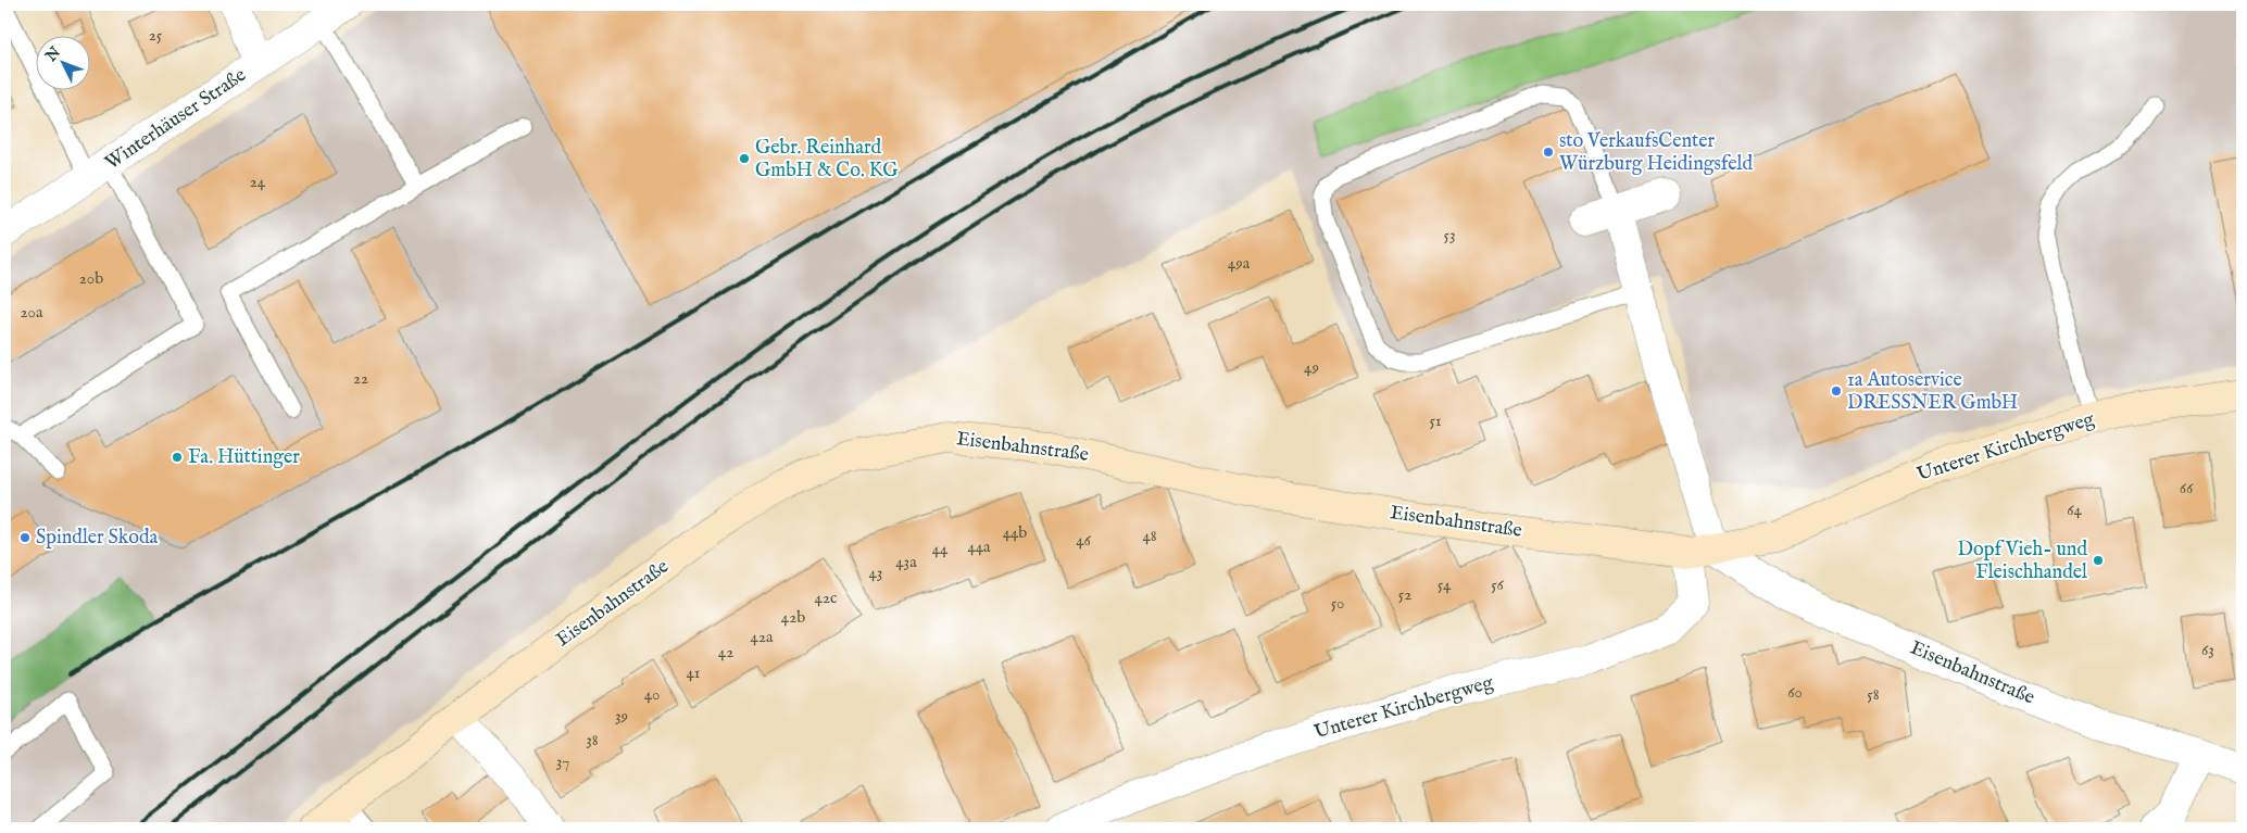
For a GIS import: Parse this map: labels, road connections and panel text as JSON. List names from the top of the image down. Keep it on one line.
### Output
{"streets":{"street":["Winterhäuser Straße","Eisenbahnstraße","Unterer Kirchbergweg"]},"crossings":[["Eisenbahnstraße","Unterer Kirchbergweg"]],"places":["sto VerkaufsCenter Würzburg Heidingsfeld","Gebr. Reinhard GmbH & Co. KG","1a Autoservice DRESSNER GmbH","Fa. Hüttinger","Spindler Skoda","Dopf Vieh- und Fleischhandel"],"house_numbers":["25","24","53","49a","20b","20a","49","22","51","66","64","44b","48","46","44a","44","43a","43","54","56","52","42c","50","42b","42a","63","42","41","60","40","58","39","38","37"],"north":"top left"}
